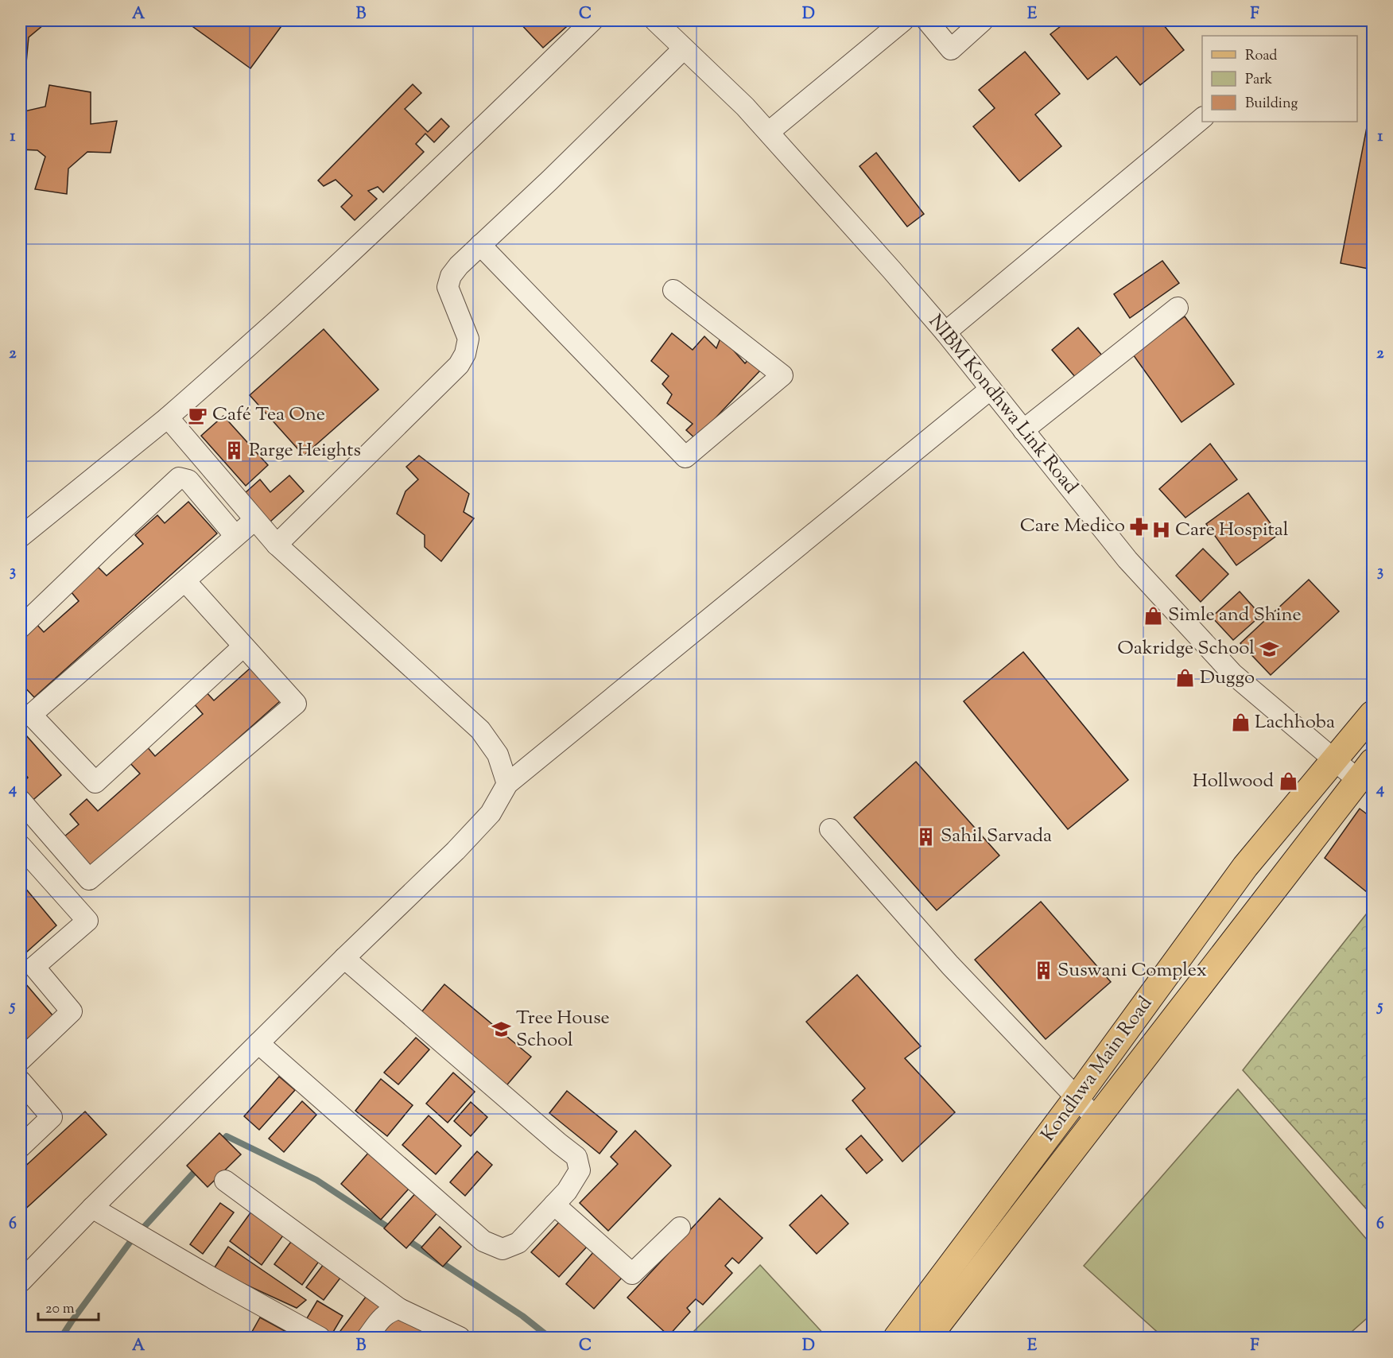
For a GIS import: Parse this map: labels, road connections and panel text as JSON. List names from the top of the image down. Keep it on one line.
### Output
{"streets":{"main road":["Kondhwa Main Road"],"street":["NIBM Kondhwa Link Road"]},"crossings":[["NIBM Kondhwa Link Road","Kondhwa Main Road"]],"places":{"cafe":["Café Tea One"],"building":["Parge Heights","Sahil Sarvada","Suswani Complex"],"pharmacy":["Care Medico"],"hospital":["Care Hospital"],"shop":["Simle and Shine","Duggo","Lachhoba","Hollwood"],"school or university":["Oakridge School","Tree House School"]},"legend":["Road","Park","Building"],"scale_bar":"20 m","grid":{"columns":["A","B","C","D","E","F"],"rows":["1","2","3","4","5","6"]}}
